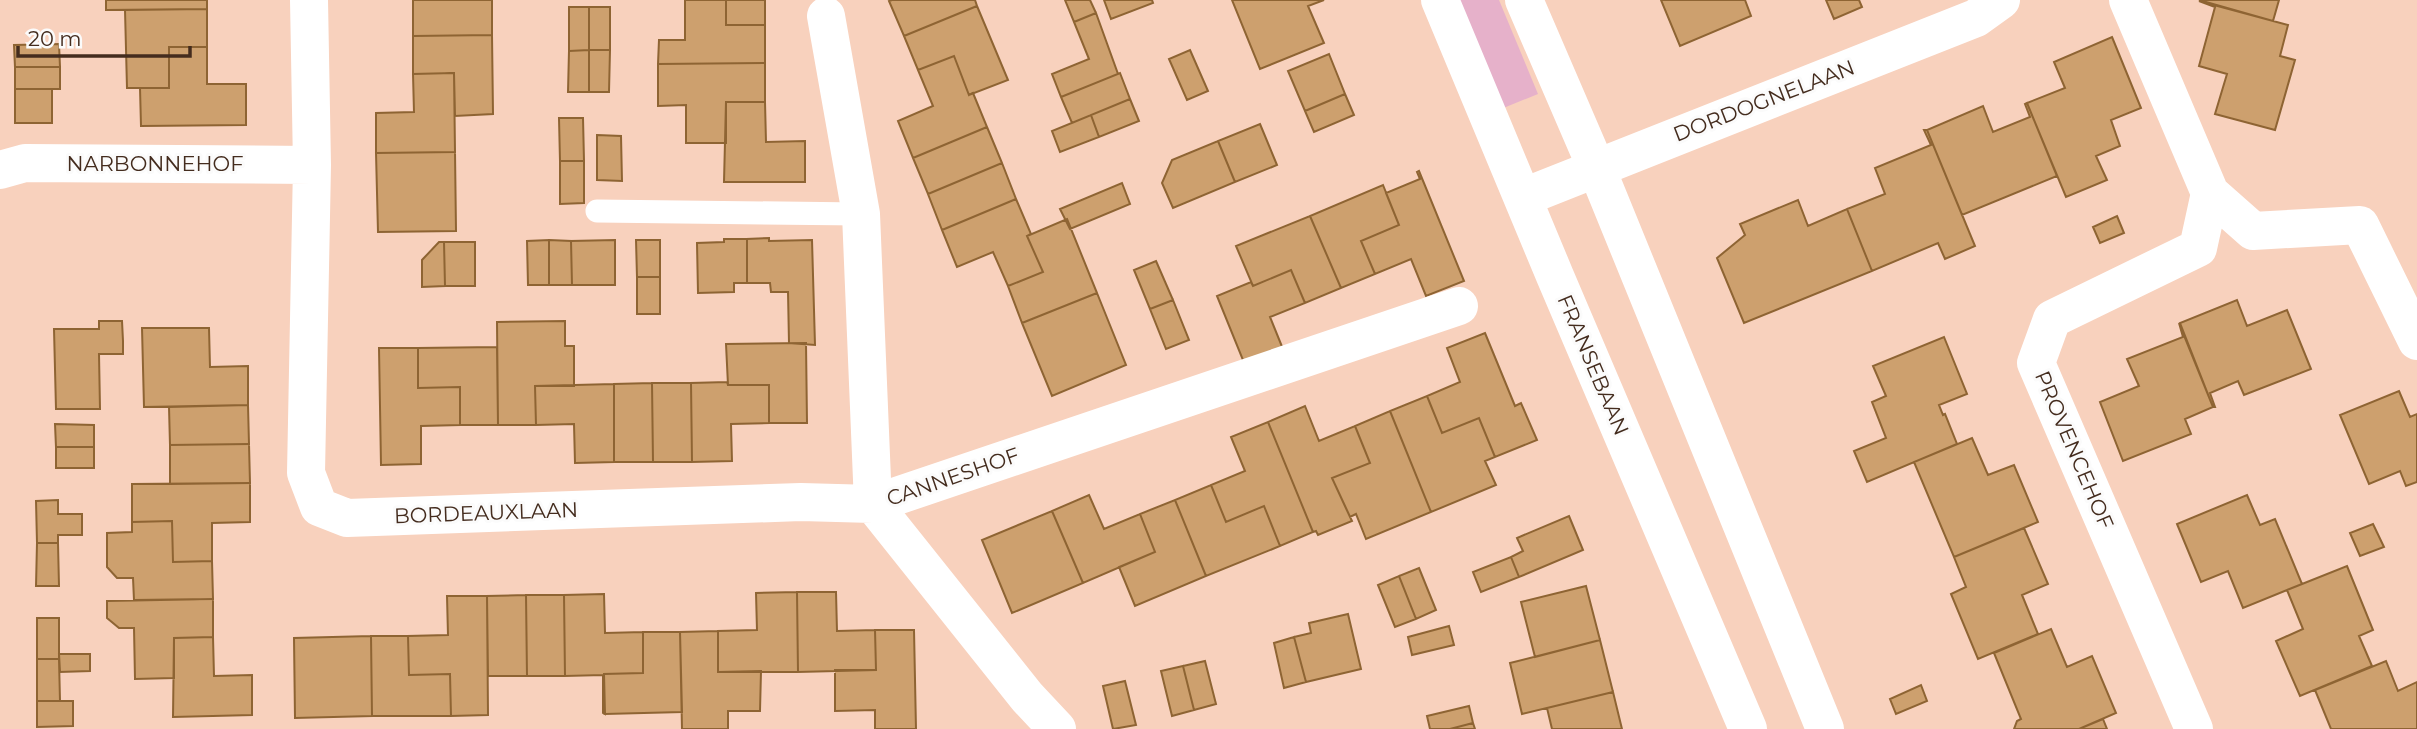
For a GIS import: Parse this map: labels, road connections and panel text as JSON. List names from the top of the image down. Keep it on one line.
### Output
{"streets":{"street":["DORDOGNELAAN","NARBONNEHOF","FRANSEBAAN","PROVENCEHOF","CANNESHOF","BORDEAUXLAAN"]},"crossings":[["DORDOGNELAAN","FRANSEBAAN"],["NARBONNEHOF","BORDEAUXLAAN"],["CANNESHOF","BORDEAUXLAAN"]],"scale_bar":"20 m"}
